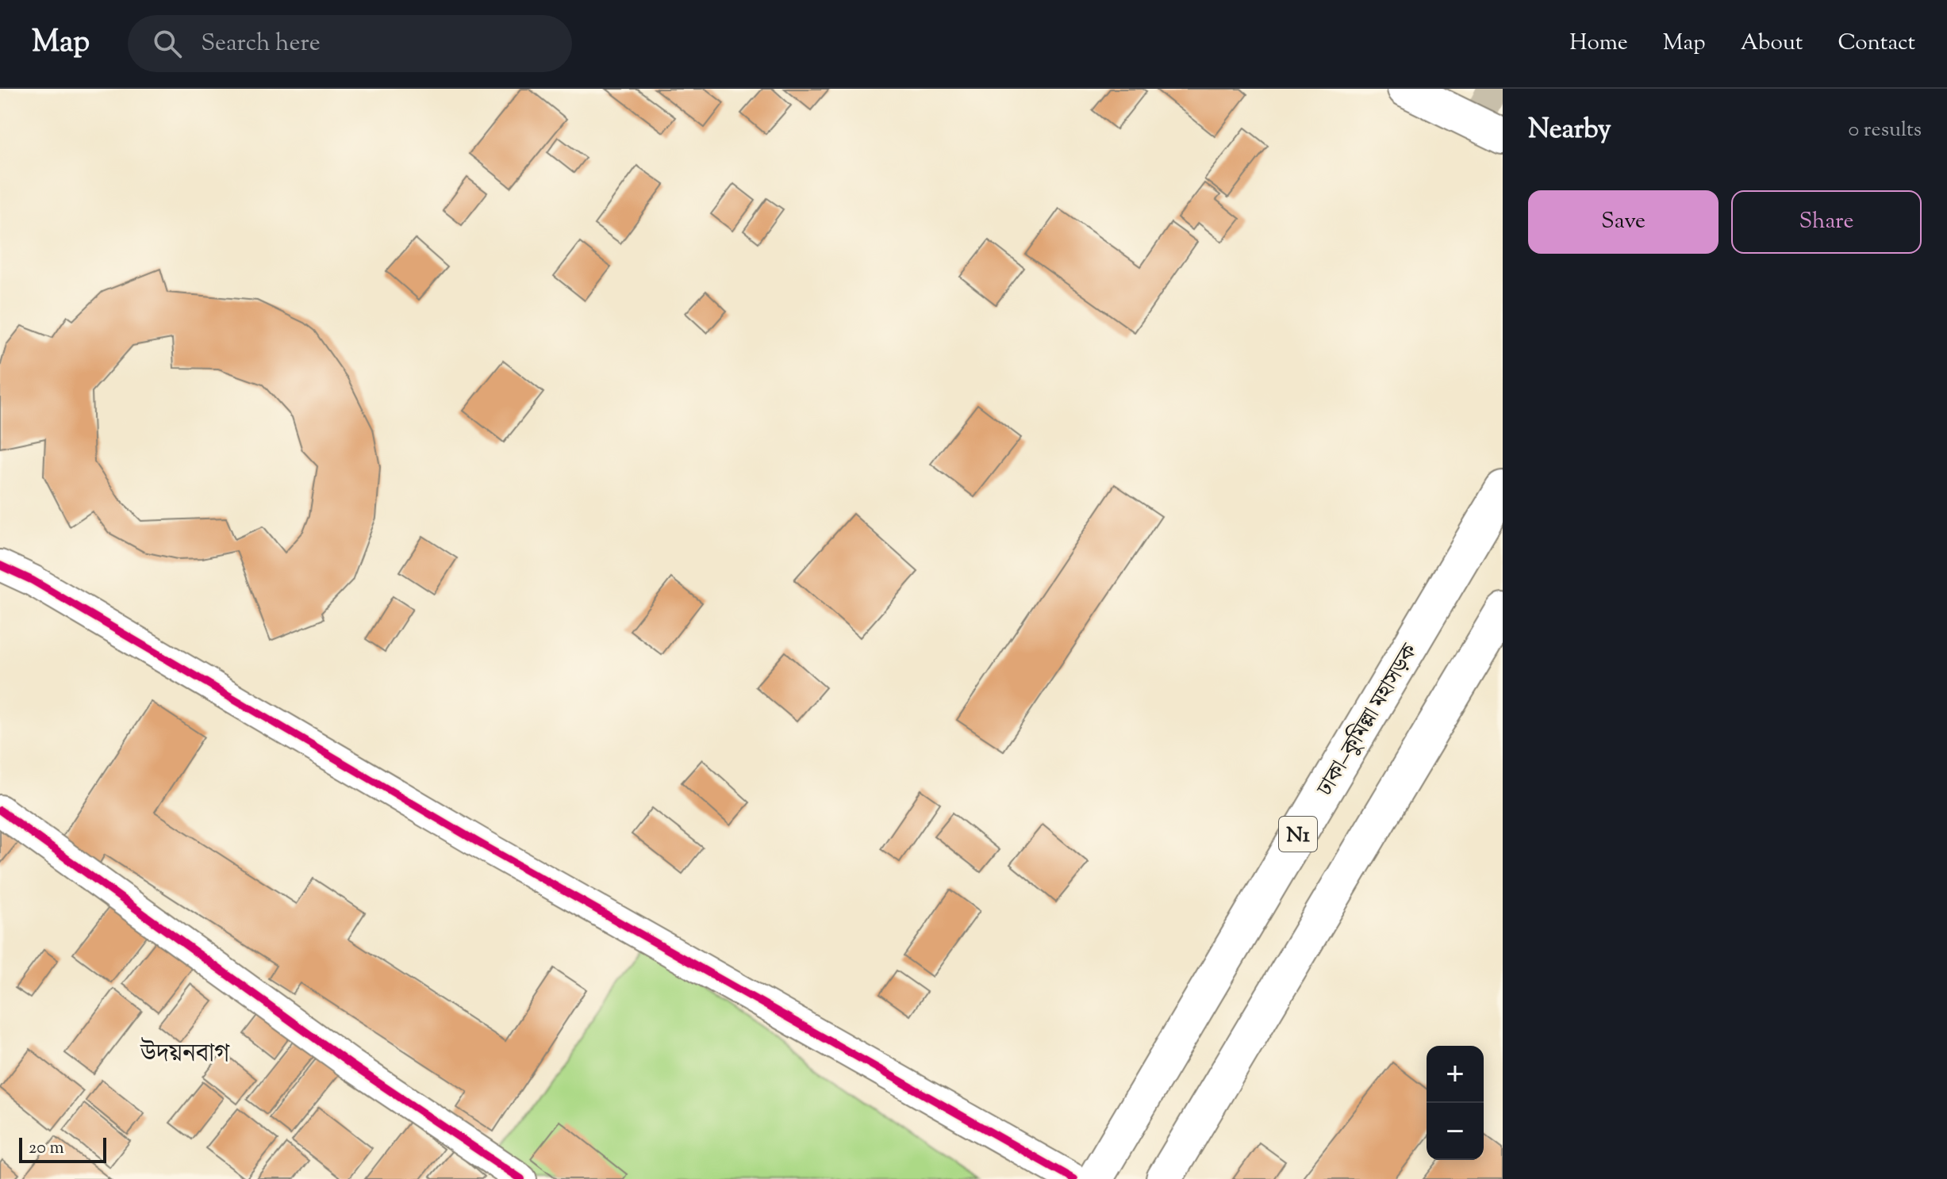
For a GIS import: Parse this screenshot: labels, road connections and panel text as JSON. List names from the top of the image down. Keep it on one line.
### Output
{"streets":{"main road":["ঢাকা–কুমিল্লা মহাসড়ক","N1"]},"districts":["উদয়নবাগ"],"scale_bar":"20 m","page":{"header":"Map","search":"Search here","nav":["Home","Map","About","Contact"],"heading":["Nearby","0 results"],"buttons":["Save","Share"],"map_buttons":["+","−"],"scale":"20 m"}}
